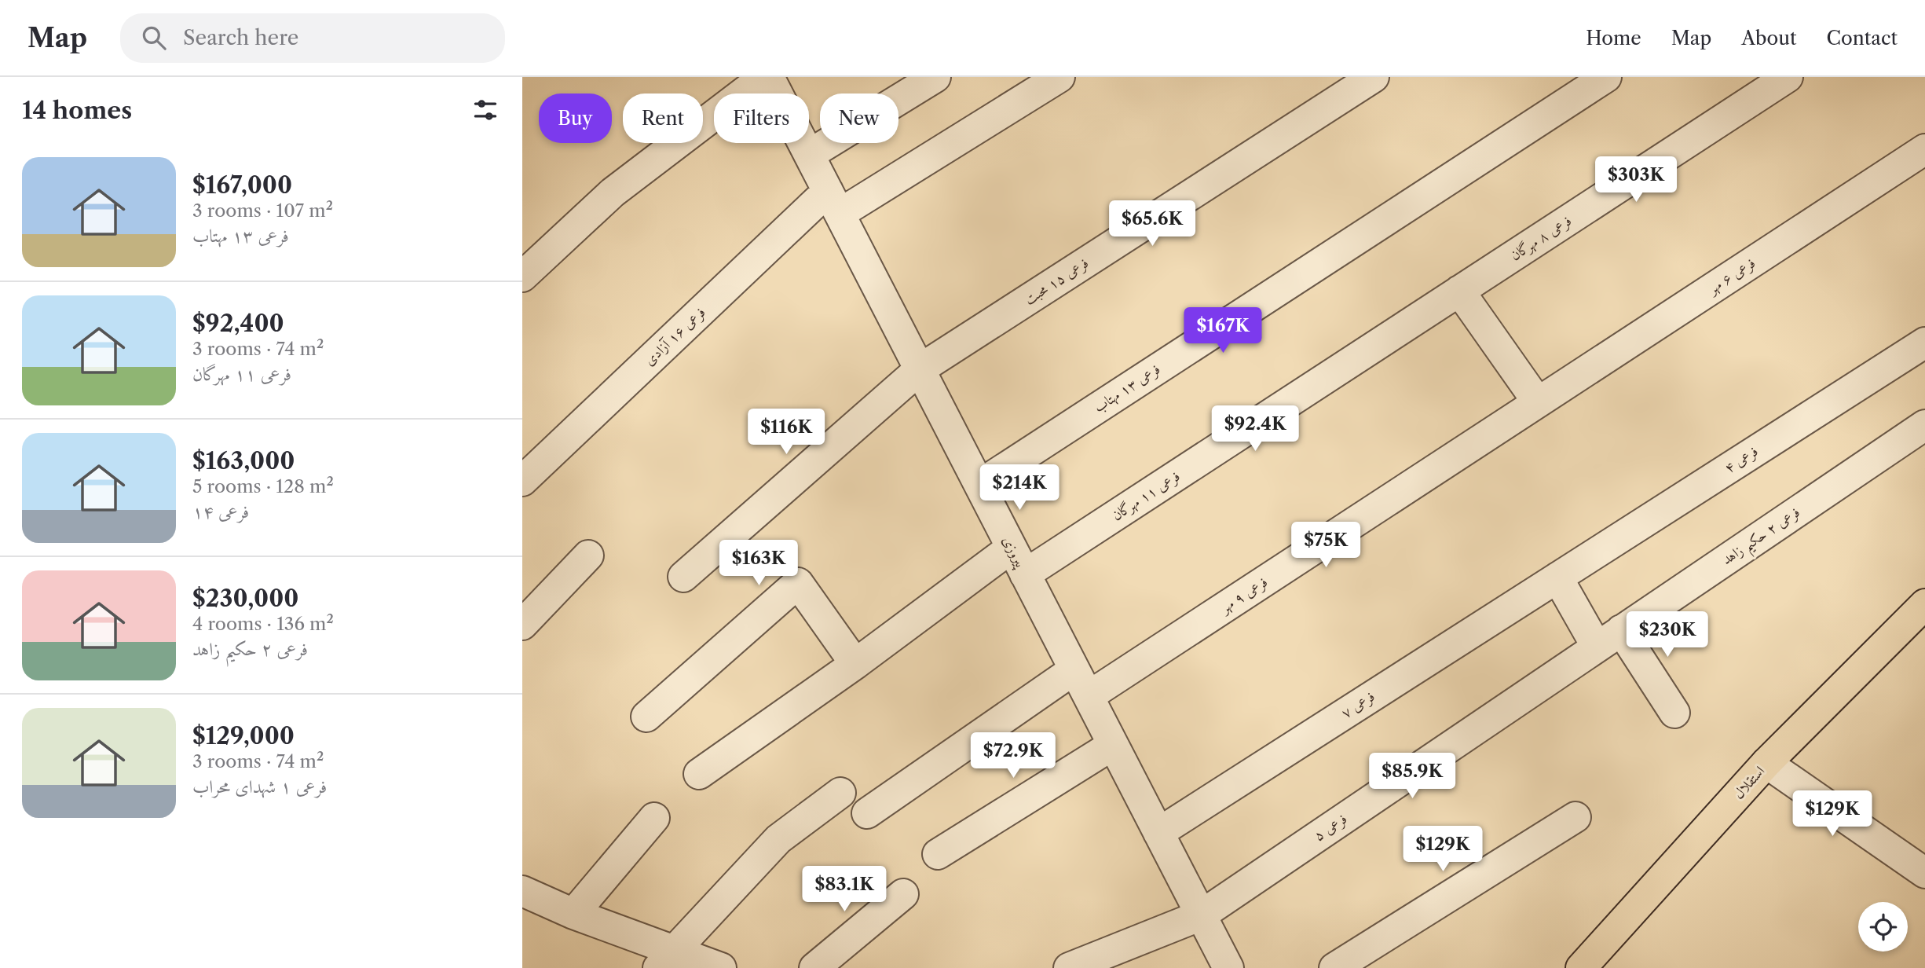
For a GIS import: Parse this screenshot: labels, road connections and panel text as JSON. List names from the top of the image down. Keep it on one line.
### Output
{"streets":{"main road":["استقلال"],"street":["فرعی ۸ مهرگان","فرعی ۶ مهر","فرعی ۱۵ محبت","فرعی ۱۶ آزادی","فرعی ۱۳ مهتاب","فرعی ۴","فرعی ۱۱ مهرگان","فرعی ۲ حکیم زاهد","پیروزی","فرعی ۹ مهر","فرعی ۷","فرعی ۵"]},"crossings":[["فرعی ۸ مهرگان","فرعی ۱۱ مهرگان"],["فرعی ۶ مهر","فرعی ۹ مهر"],["فرعی ۱۵ محبت","پیروزی"],["فرعی ۱۶ آزادی","پیروزی"],["فرعی ۱۳ مهتاب","پیروزی"],["فرعی ۴","فرعی ۷"],["فرعی ۱۱ مهرگان","پیروزی"],["فرعی ۲ حکیم زاهد","فرعی ۵"],["پیروزی","فرعی ۹ مهر"],["پیروزی","فرعی ۷"],["پیروزی","فرعی ۵"]],"page":{"header":"Map","search":"Search here","nav":["Home","Map","About","Contact"],"heading":"14 homes","chip":["Buy","Rent","Filters","New"],"list":[{"name":"$167,000","note":"3 rooms · 107 m² · فرعی ۱۳ مهتاب"},{"name":"$92,400","note":"3 rooms · 74 m² · فرعی ۱۱ مهرگان"},{"name":"$163,000","note":"5 rooms · 128 m² · فرعی ۱۴"},{"name":"$230,000","note":"4 rooms · 136 m² · فرعی ۲ حکیم زاهد"},{"name":"$129,000","note":"3 rooms · 74 m² · فرعی ۱ شهدای محراب"}],"price":["$303K","$65.6K","$167K","$92.4K","$116K","$214K","$75K","$163K","$230K","$72.9K","$85.9K","$129K","$129K","$83.1K"]}}
